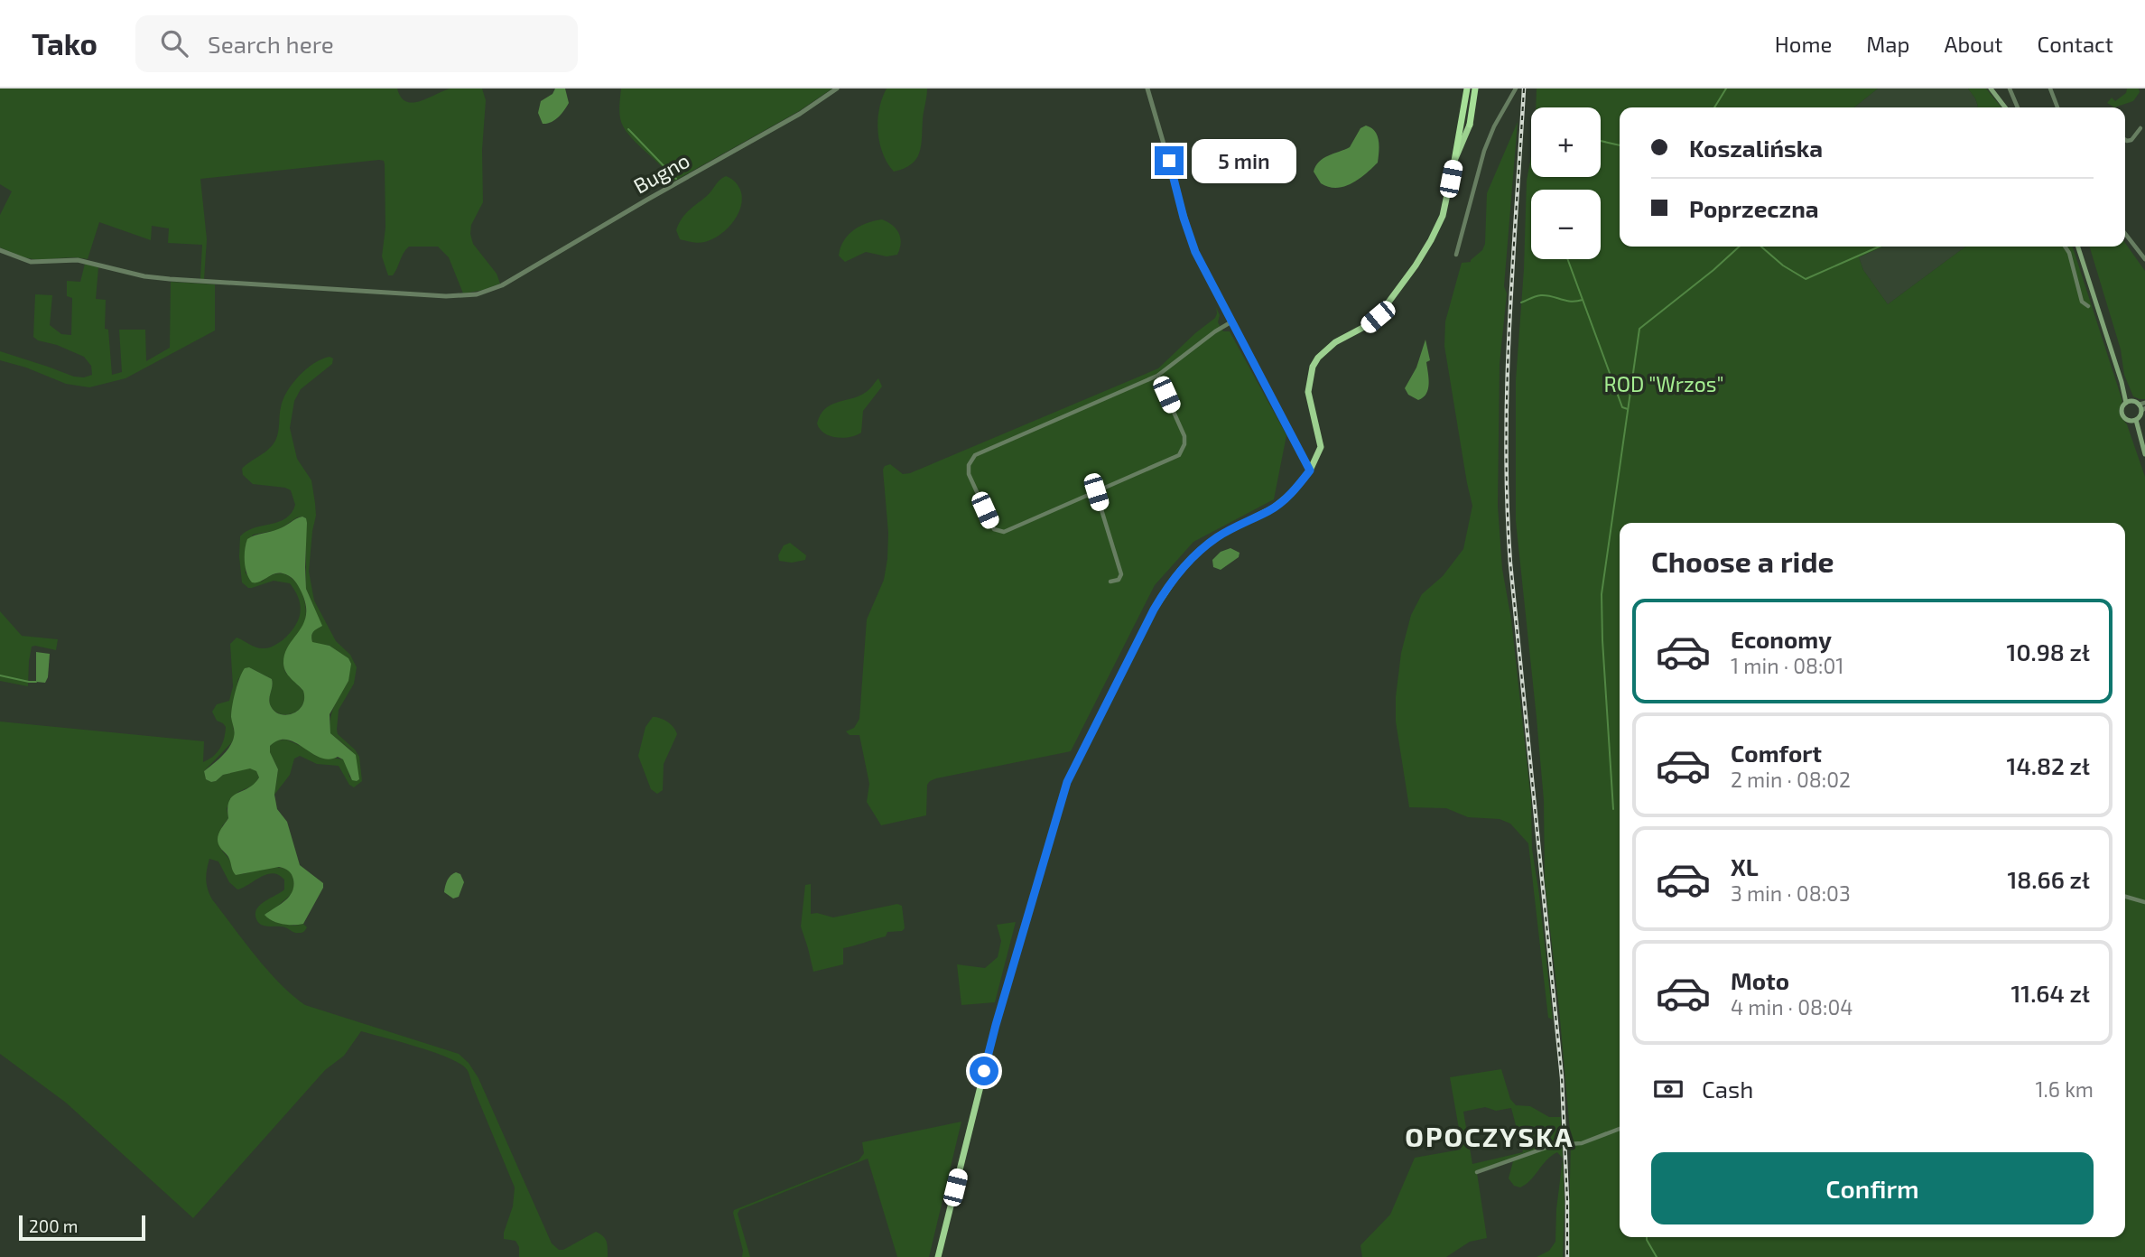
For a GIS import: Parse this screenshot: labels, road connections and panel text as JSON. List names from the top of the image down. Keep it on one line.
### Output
{"streets":{"street":["Bugno"]},"districts":["OPOCZYSKA"],"parks":["ROD \"Wrzos\""],"scale_bar":"200 m","page":{"header":"Tako","search":"Search here","nav":["Home","Map","About","Contact"],"map_buttons":["+","−"],"banner":["Koszalińska","Poprzeczna"],"bubble":"5 min","heading":"Choose a ride","list":[{"name":"Economy","note":"1 min · 08:01","value":"10.98 zł"},{"name":"Comfort","note":"2 min · 08:02","value":"14.82 zł"},{"name":"XL","note":"3 min · 08:03","value":"18.66 zł"},{"name":"Moto","note":"4 min · 08:04","value":"11.64 zł"}],"pay":["Cash","1.6 km"],"buttons":"Confirm","scale":"200 m"}}
